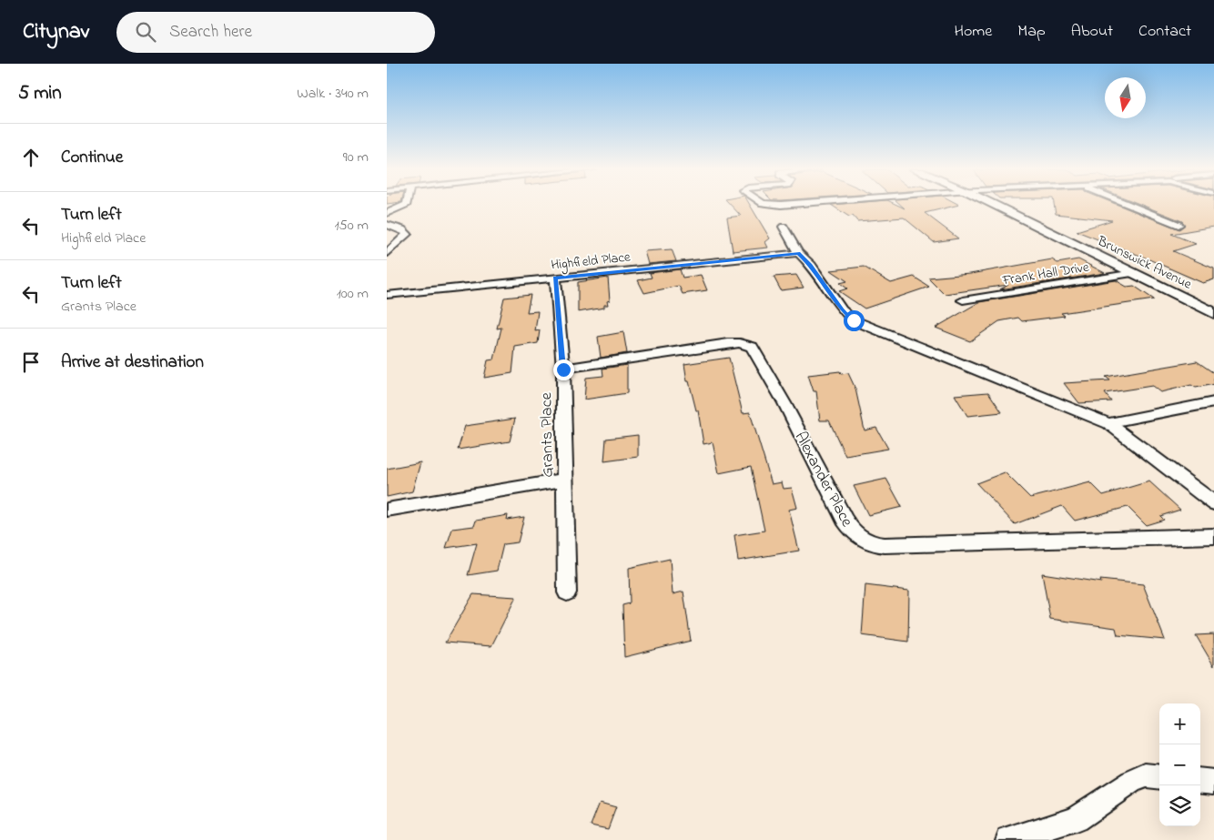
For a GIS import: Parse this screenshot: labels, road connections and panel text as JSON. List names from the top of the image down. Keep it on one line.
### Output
{"streets":{"main road":["Brunswick Avenue"],"street":["Highfield Place","Frank Hall Drive","Grants Place","Alexander Place"]},"crossings":[["Highfield Place","Grants Place"],["Brunswick Avenue","Frank Hall Drive"],["Grants Place","Alexander Place"]],"north":"bottom","page":{"header":"Citynav","search":"Search here","nav":["Home","Map","About","Contact"],"heading":["5 min","Walk · 340 m"],"list":[["Continue","90 m"],["Turn left","Highfield Place","150 m"],["Turn left","Grants Place","100 m"],"Arrive at destination"],"map_buttons":["+","−"]}}
